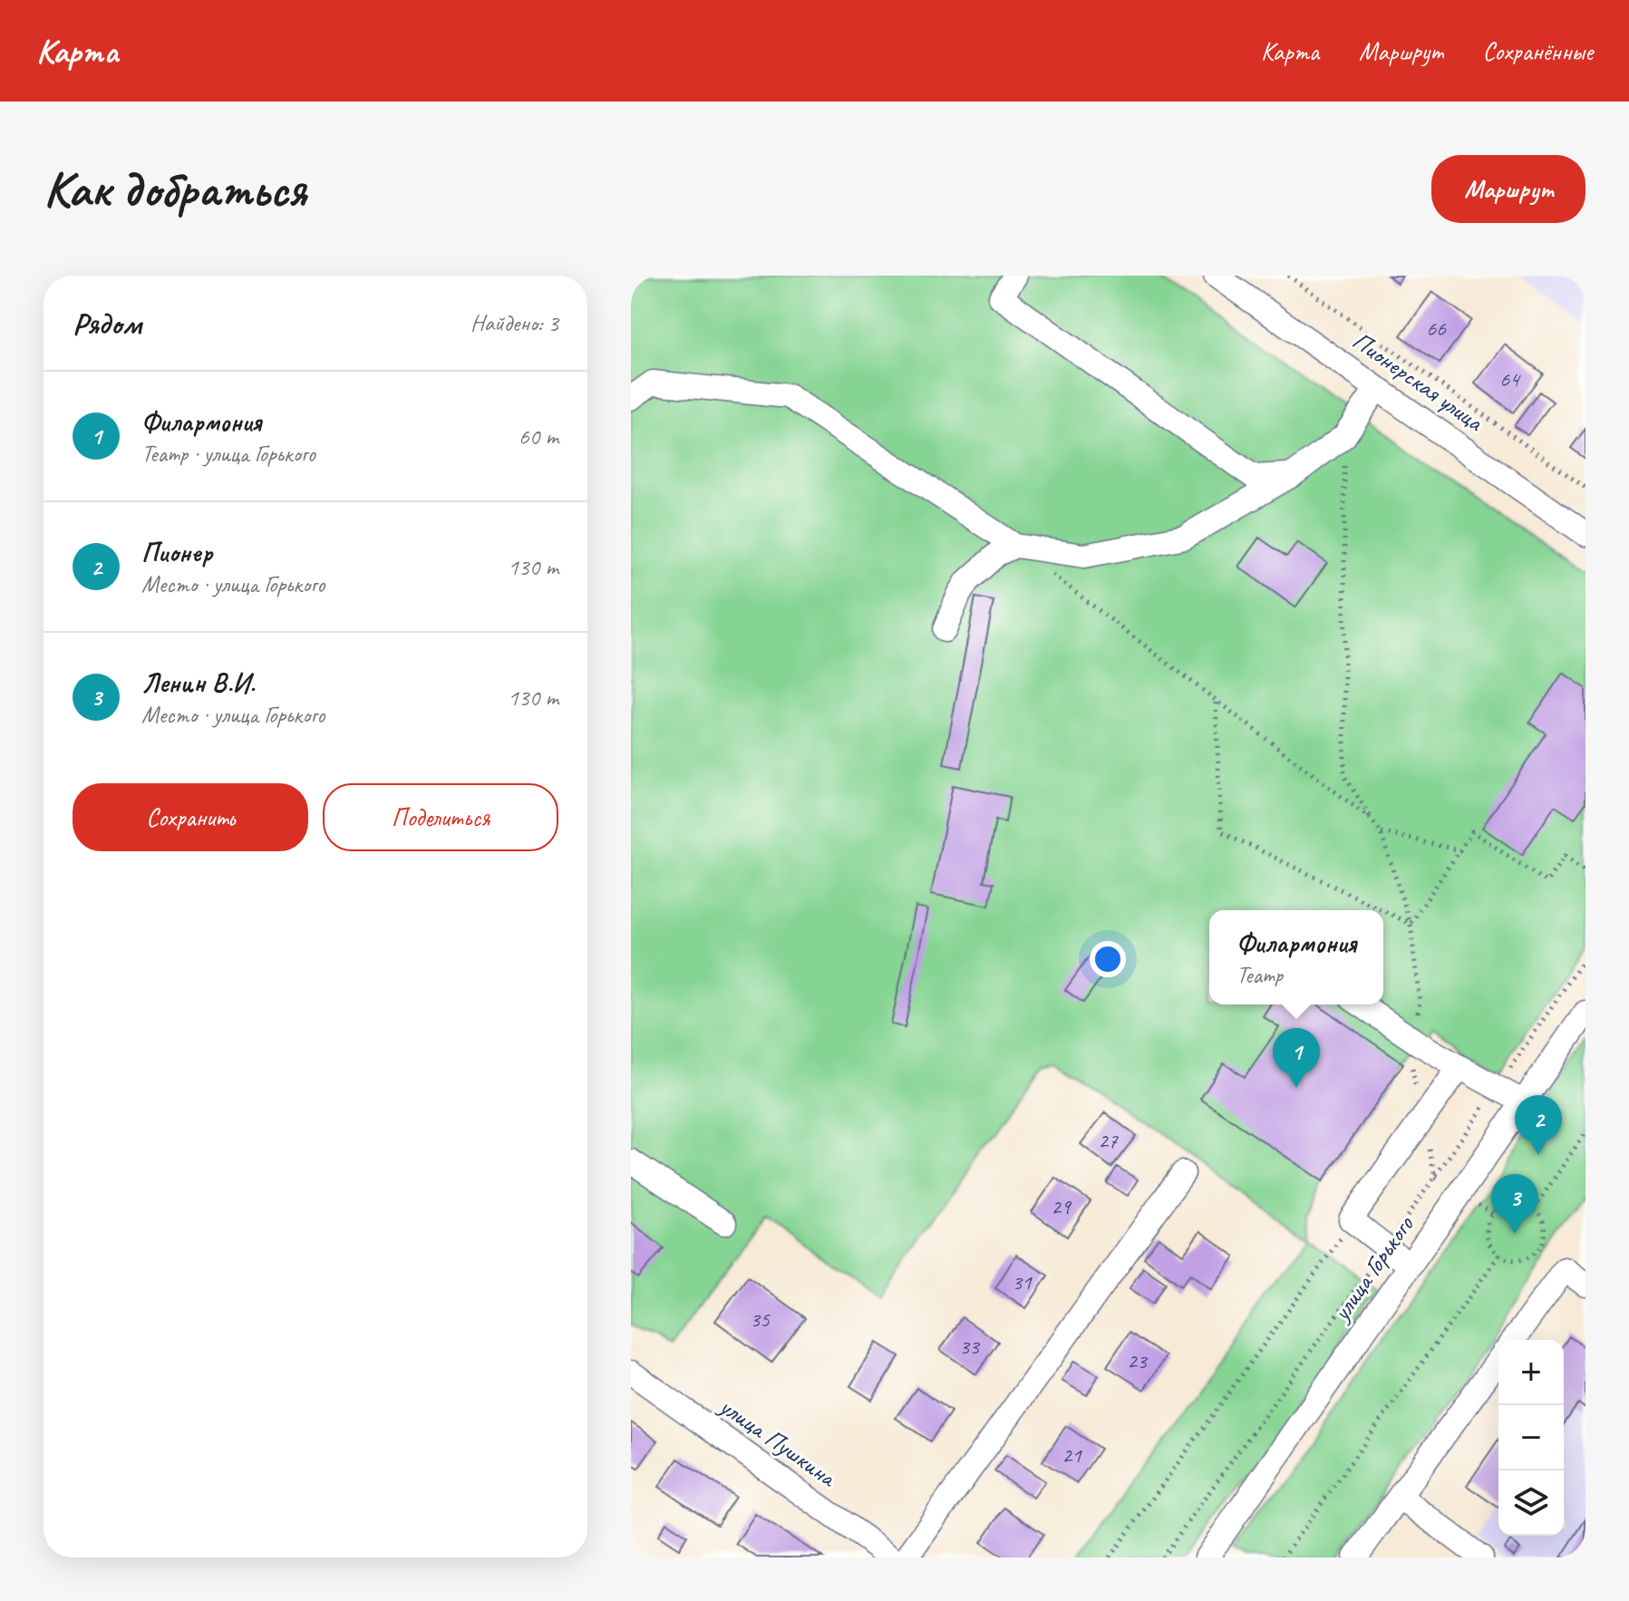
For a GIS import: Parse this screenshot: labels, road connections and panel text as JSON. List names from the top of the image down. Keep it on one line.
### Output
{"streets":{"street":["Пионерская улица","улица Горького","улица Пушкина"]},"house_numbers":["66","64","27","29","31","35","33","23","21"],"page":{"header":"Карта","nav":["Карта","Маршрут","Сохранённые"],"buttons":["Маршрут",["Сохранить","Поделиться"]],"title":"Как добраться","heading":["Рядом","Найдено: 3"],"list":[{"mark":"1","name":"Филармония","note":"Театр · улица Горького","value":"60 m"},{"mark":"2","name":"Пионер","note":"Место · улица Горького","value":"130 m"},{"mark":"3","name":"Ленин В.И.","note":"Место · улица Горького","value":"130 m"}],"popup":["Филармония","Театр"],"pins":["1","2","3"],"map_buttons":["+","−"]}}
